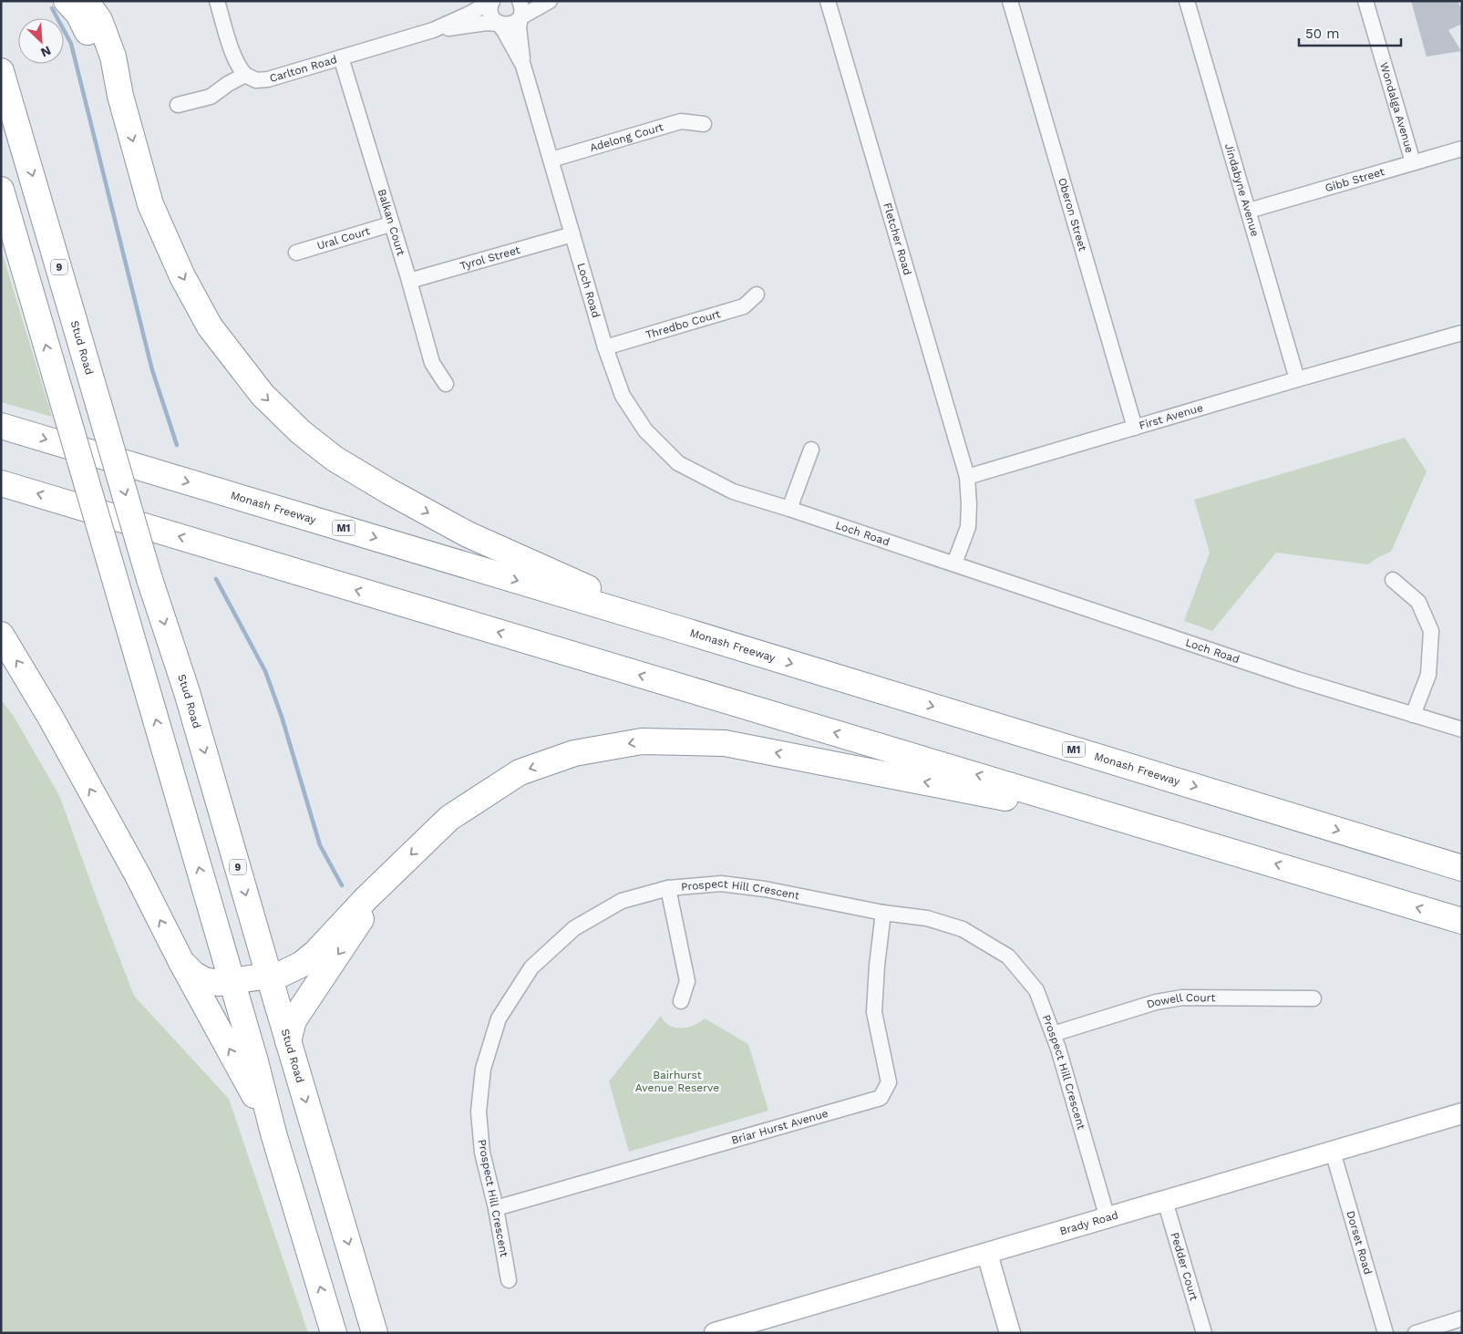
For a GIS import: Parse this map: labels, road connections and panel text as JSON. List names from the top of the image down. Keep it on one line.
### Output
{"streets":{"highway":["9","Stud Road","Monash Freeway","M1"],"main road":["Brady Road"],"street":["Carlton Road","Wondalga Avenue","Adelong Court","Gibb Street","Jindabyne Avenue","Oberon Street","Balkan Court","Ural Court","Fletcher Road","Tyrol Street","Loch Road","Thredbo Court","First Avenue","Prospect Hill Crescent","Dowell Court","Briar Hurst Avenue","Dorset Road","Pedder Court"]},"crossings":[["Carlton Road","Balkan Court"],["Carlton Road","Loch Road"],["Wondalga Avenue","Gibb Street"],["Adelong Court","Loch Road"],["Gibb Street","Jindabyne Avenue"],["Jindabyne Avenue","First Avenue"],["Oberon Street","First Avenue"],["Balkan Court","Ural Court"],["Balkan Court","Tyrol Street"],["Fletcher Road","First Avenue"],["Tyrol Street","Loch Road"],["Loch Road","Thredbo Court"],["Prospect Hill Crescent","Dowell Court"],["Prospect Hill Crescent","Briar Hurst Avenue"],["Prospect Hill Crescent","Brady Road"],["Brady Road","Dorset Road"],["Brady Road","Pedder Court"]],"parks":["Bairhurst Avenue Reserve"],"scale_bar":"50 m","north":"bottom right"}
